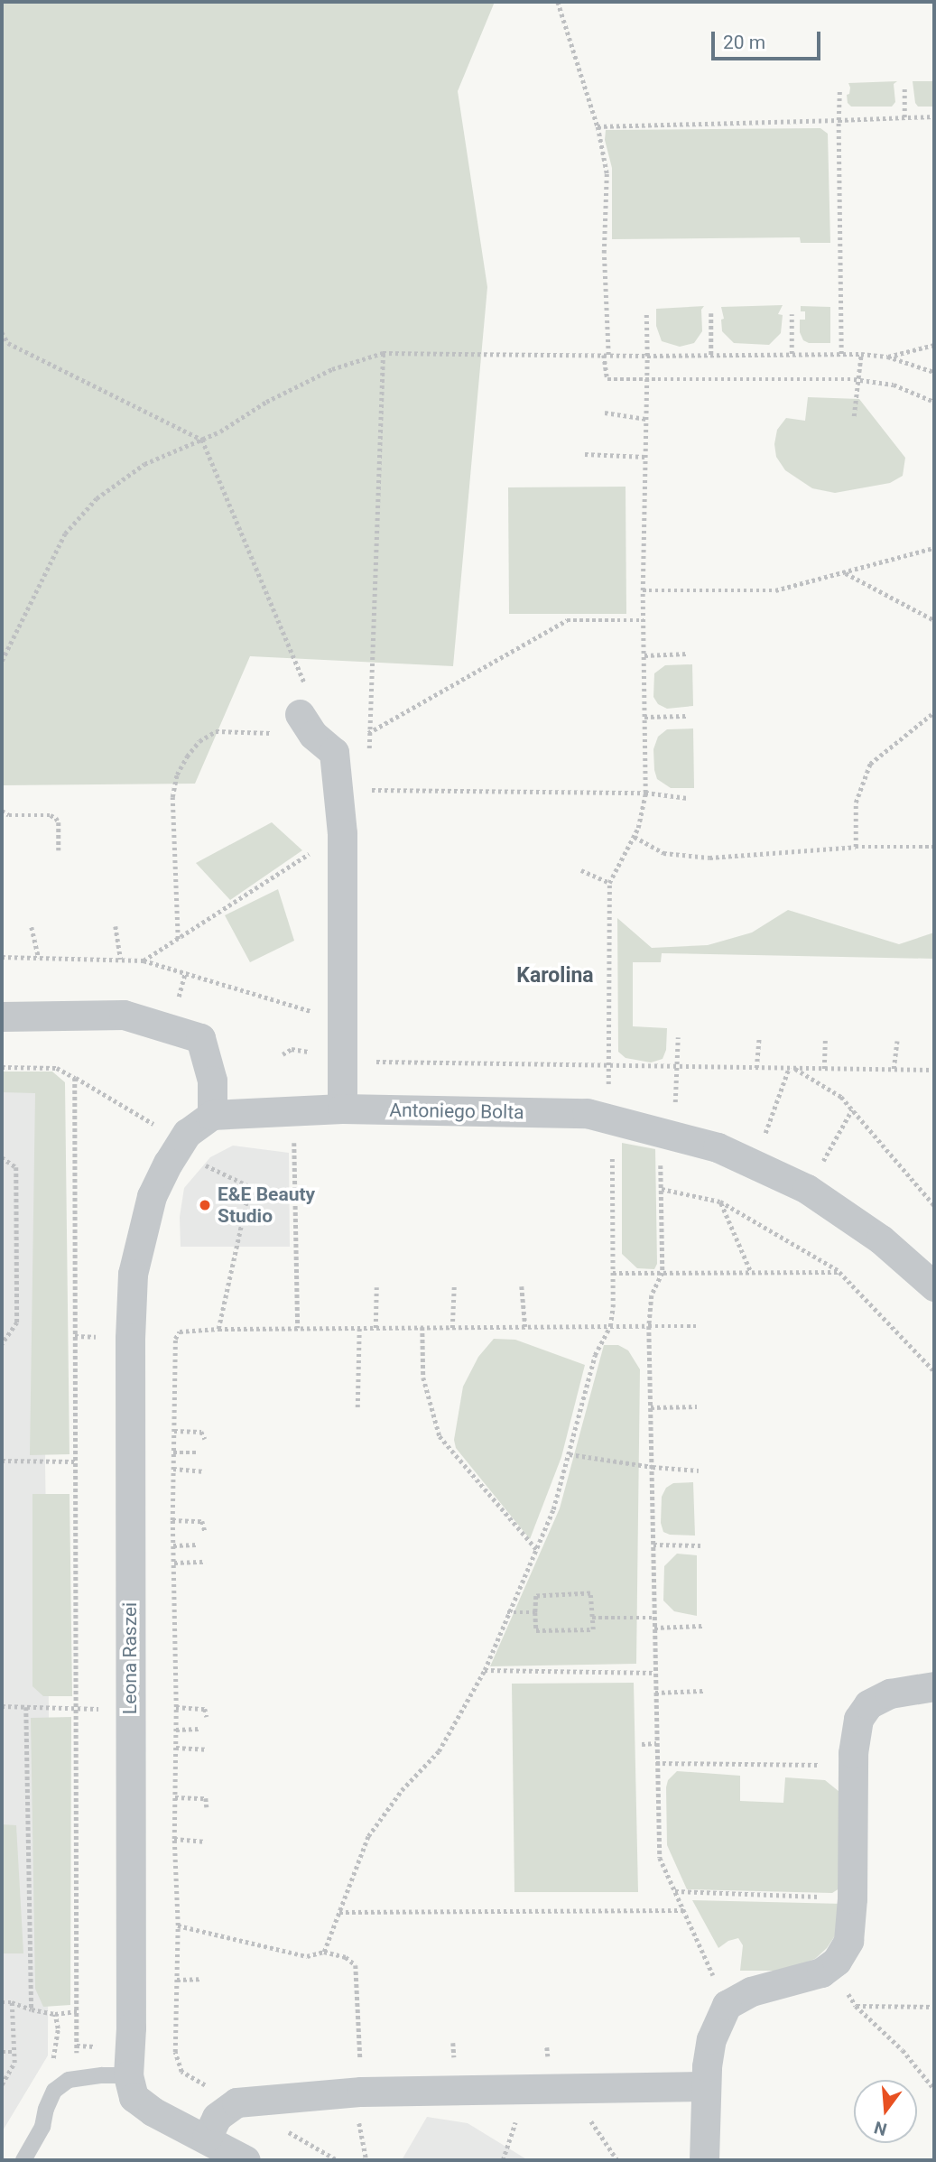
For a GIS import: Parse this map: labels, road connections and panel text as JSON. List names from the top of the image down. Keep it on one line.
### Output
{"streets":{"street":["Antoniego Bolta","Leona Raszei"]},"crossings":[["Antoniego Bolta","Leona Raszei"]],"districts":["Karolina"],"places":["E&E Beauty Studio"],"scale_bar":"20 m","north":"bottom"}
